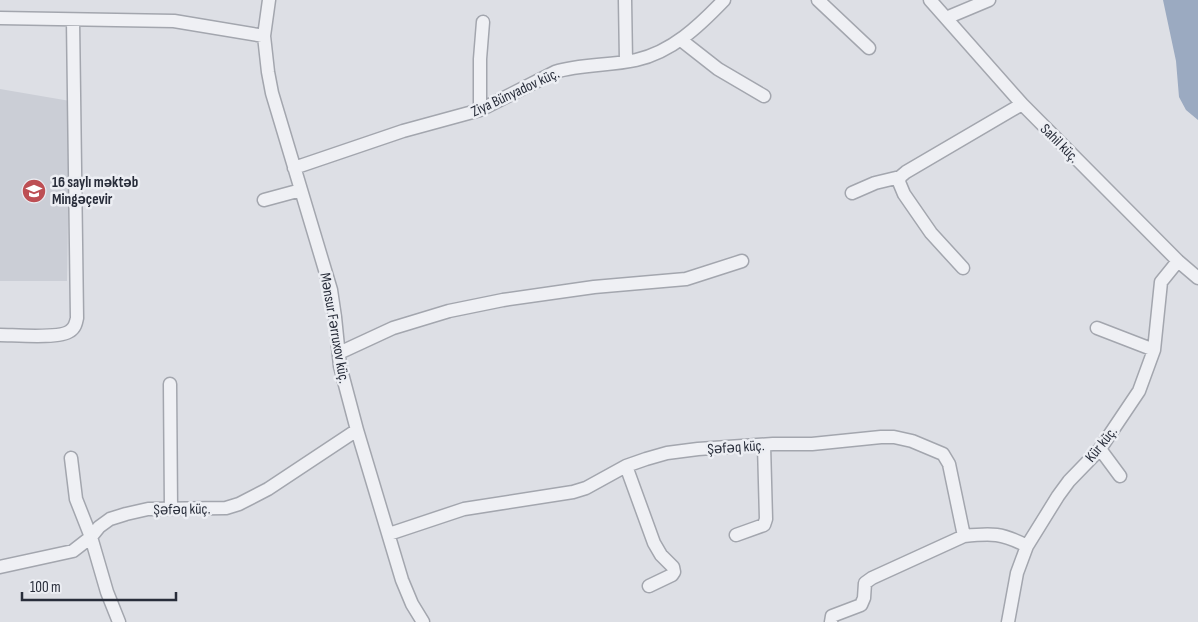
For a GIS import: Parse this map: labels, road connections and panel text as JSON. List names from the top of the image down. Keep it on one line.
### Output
{"streets":{"street":["Ziya Bünyadov küç.","Sahil küç.","Mənsur Fərruxov küç.","Kür küç.","Şəfəq küç."]},"crossings":[["Ziya Bünyadov küç.","Mənsur Fərruxov küç."],["Sahil küç.","Kür küç."],["Mənsur Fərruxov küç.","Şəfəq küç."]],"places":{"school or university":["16 saylı məktəb Mingəçevir"]},"scale_bar":"100 m"}
